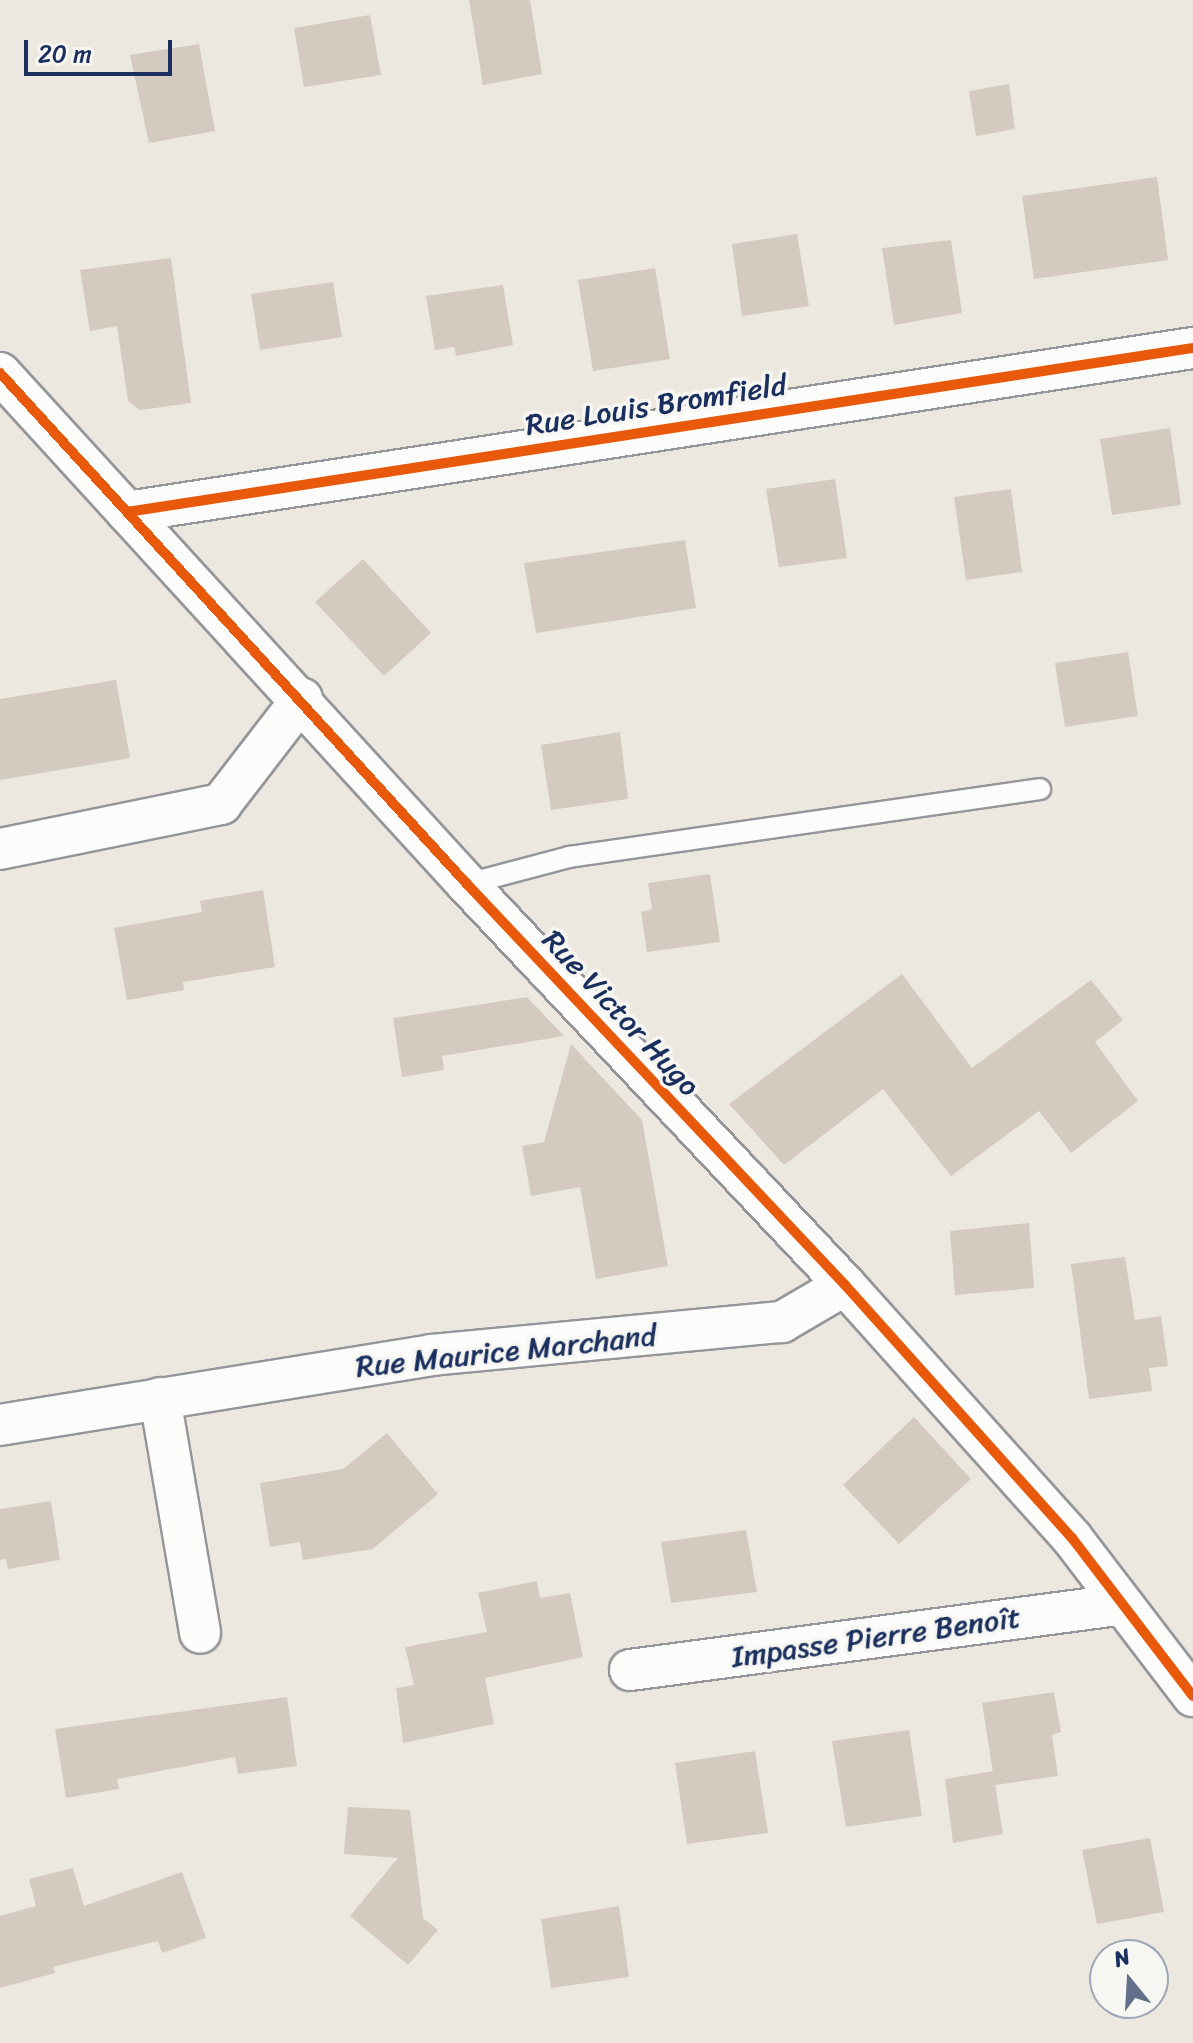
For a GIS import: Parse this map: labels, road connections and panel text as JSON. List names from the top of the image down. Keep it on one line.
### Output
{"streets":{"street":["Rue Louis Bromfield","Rue Victor Hugo","Rue Maurice Marchand","Impasse Pierre Benoît"]},"crossings":[["Rue Louis Bromfield","Rue Victor Hugo"],["Rue Victor Hugo","Rue Maurice Marchand"],["Rue Victor Hugo","Impasse Pierre Benoît"]],"scale_bar":"20 m","north":"top"}
